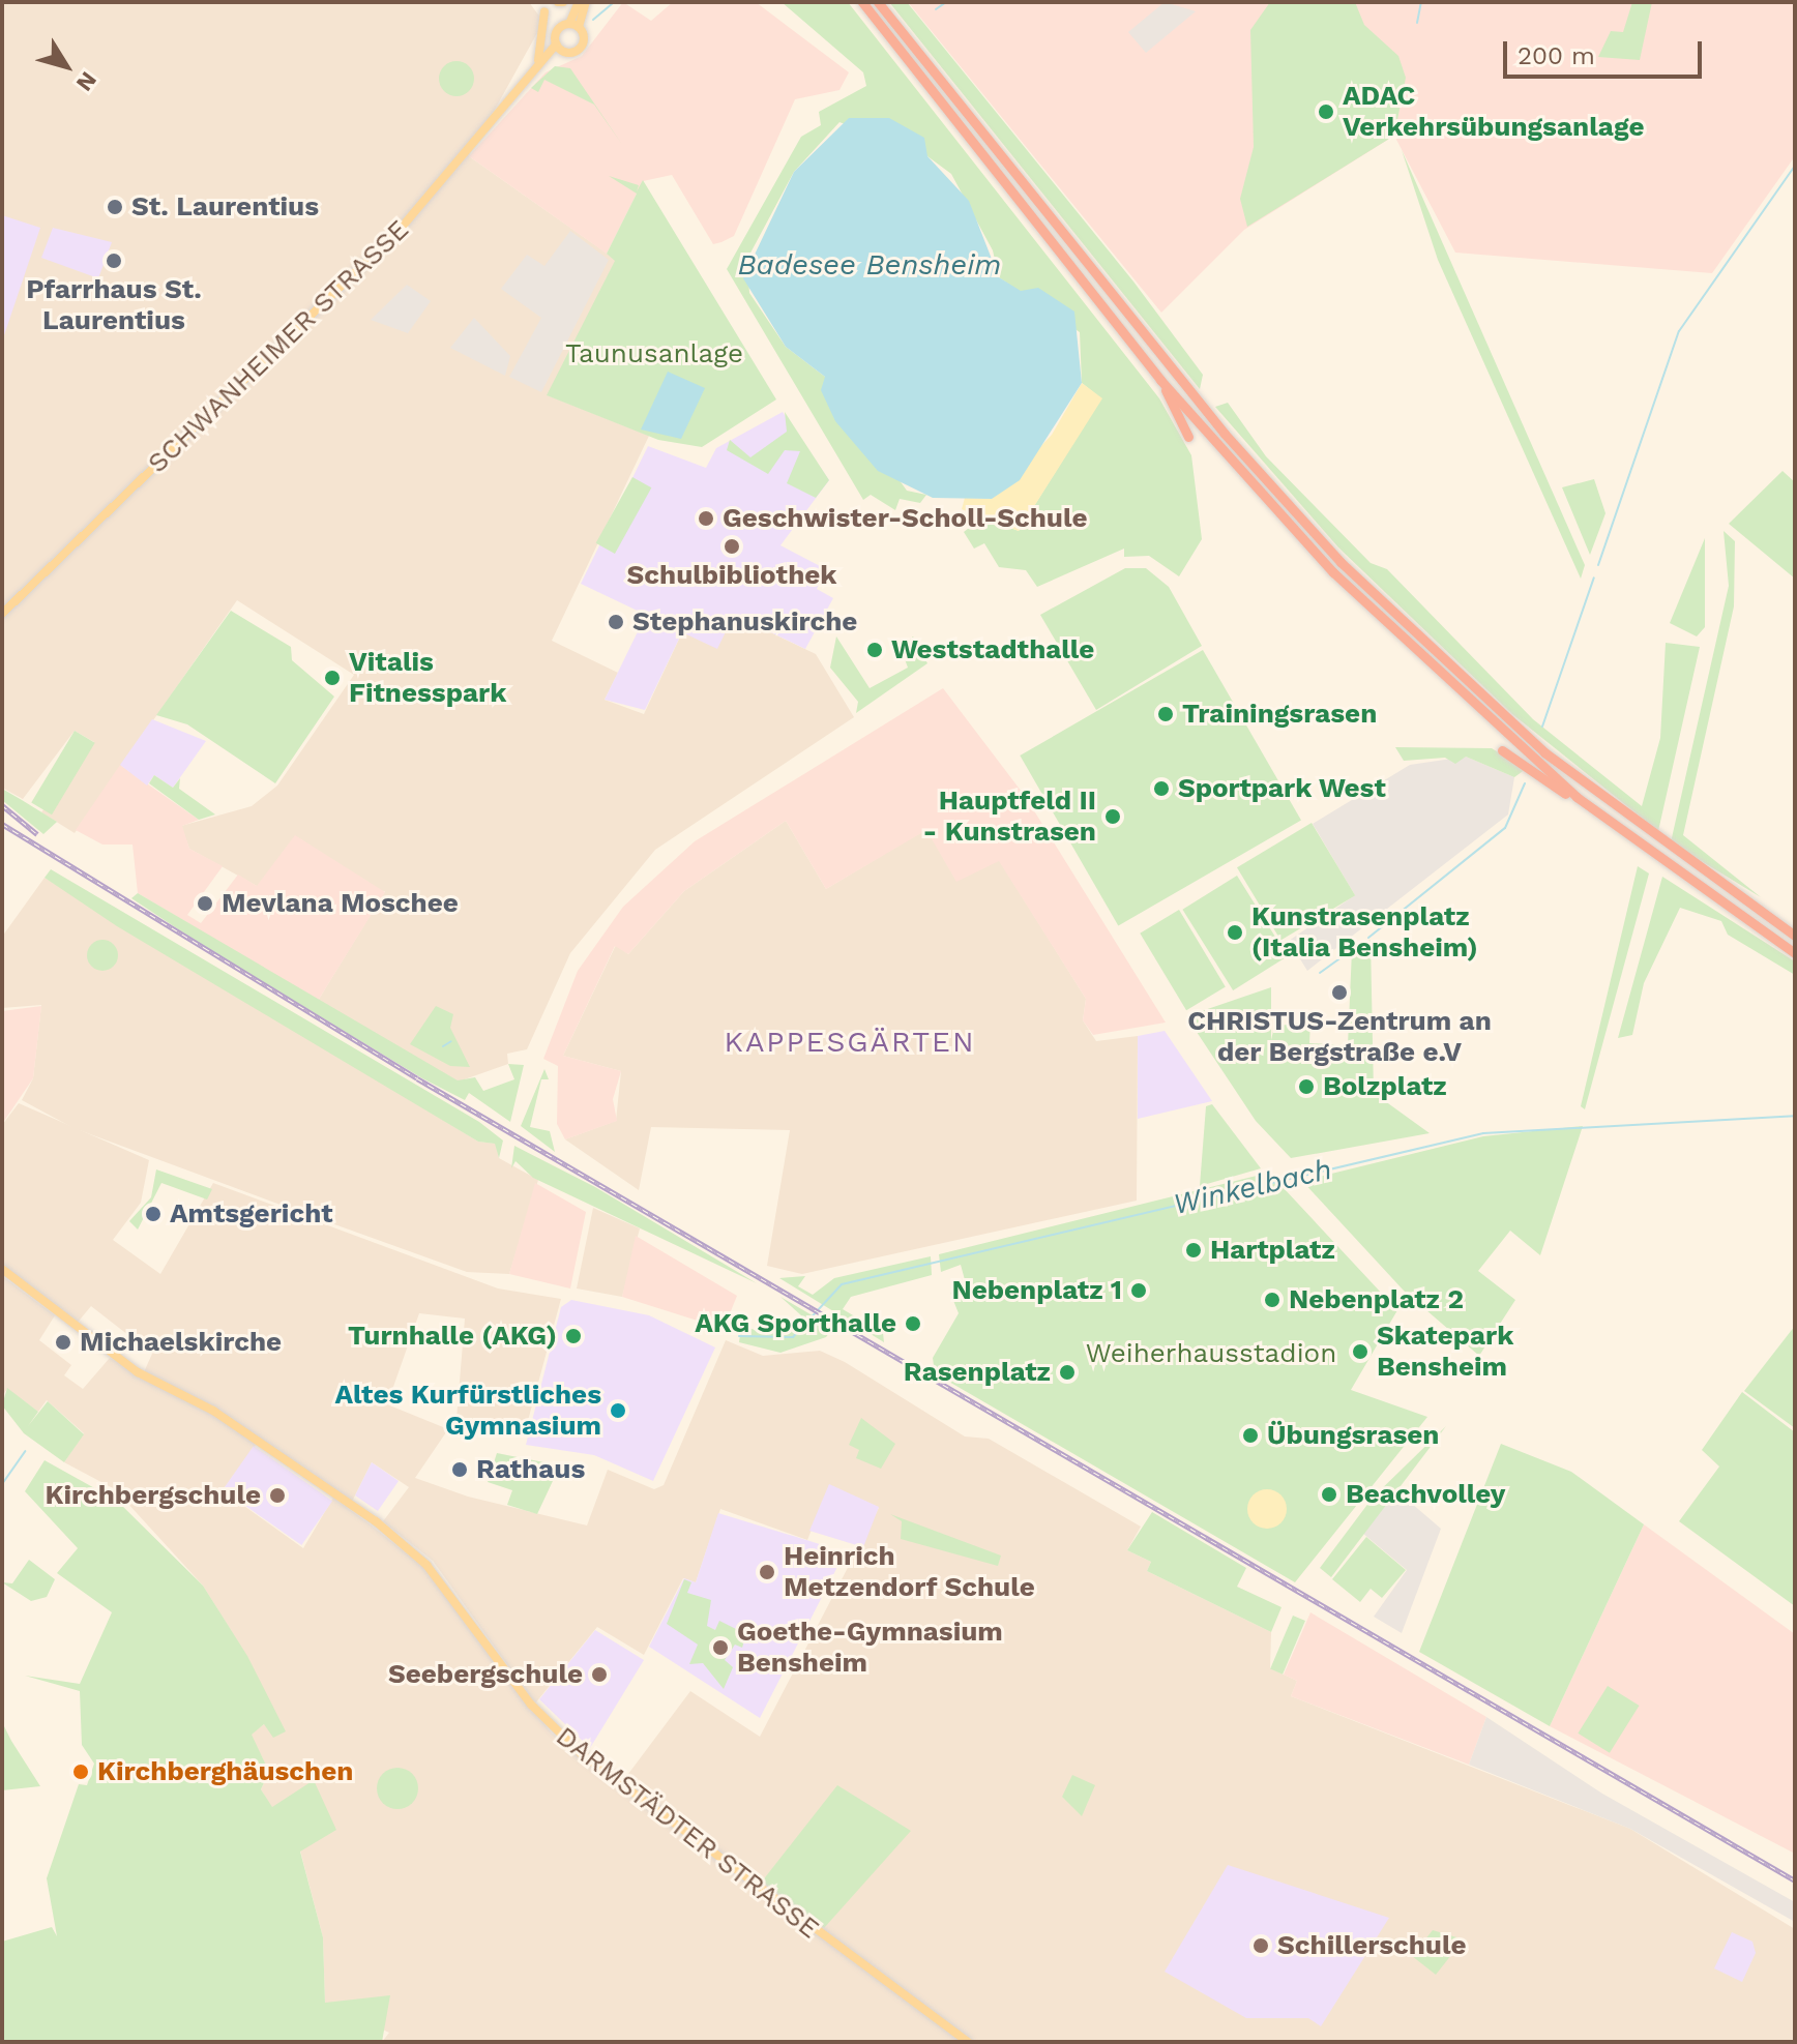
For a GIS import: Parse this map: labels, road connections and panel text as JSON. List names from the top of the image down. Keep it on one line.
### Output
{"streets":{"main road":["SCHWANHEIMER STRASSE","DARMSTÄDTER STRASSE"]},"districts":["KAPPESGÄRTEN"],"water":["Badesee Bensheim","Winkelbach"],"parks":["Taunusanlage","Weiherhausstadion"],"places":["ADAC Verkehrsübungsanlage","St. Laurentius","Pfarrhaus St. Laurentius","Geschwister-Scholl-Schule","Schulbibliothek","Stephanuskirche","Weststadthalle","Vitalis Fitnesspark","Trainingsrasen","Sportpark West","Hauptfeld II - Kunstrasen","Mevlana Moschee","Kunstrasenplatz (Italia Bensheim)","CHRISTUS-Zentrum an der Bergstraße e.V","Bolzplatz","Amtsgericht","Hartplatz","Nebenplatz 1","Nebenplatz 2","AKG Sporthalle","Turnhalle (AKG)","Michaelskirche","Skatepark Bensheim","Rasenplatz","Altes Kurfürstliches Gymnasium","Übungsrasen","Rathaus","Beachvolley","Kirchbergschule","Heinrich Metzendorf Schule","Goethe-Gymnasium Bensheim","Seebergschule","Kirchberghäuschen","Schillerschule"],"scale_bar":"200 m","north":"bottom right"}
